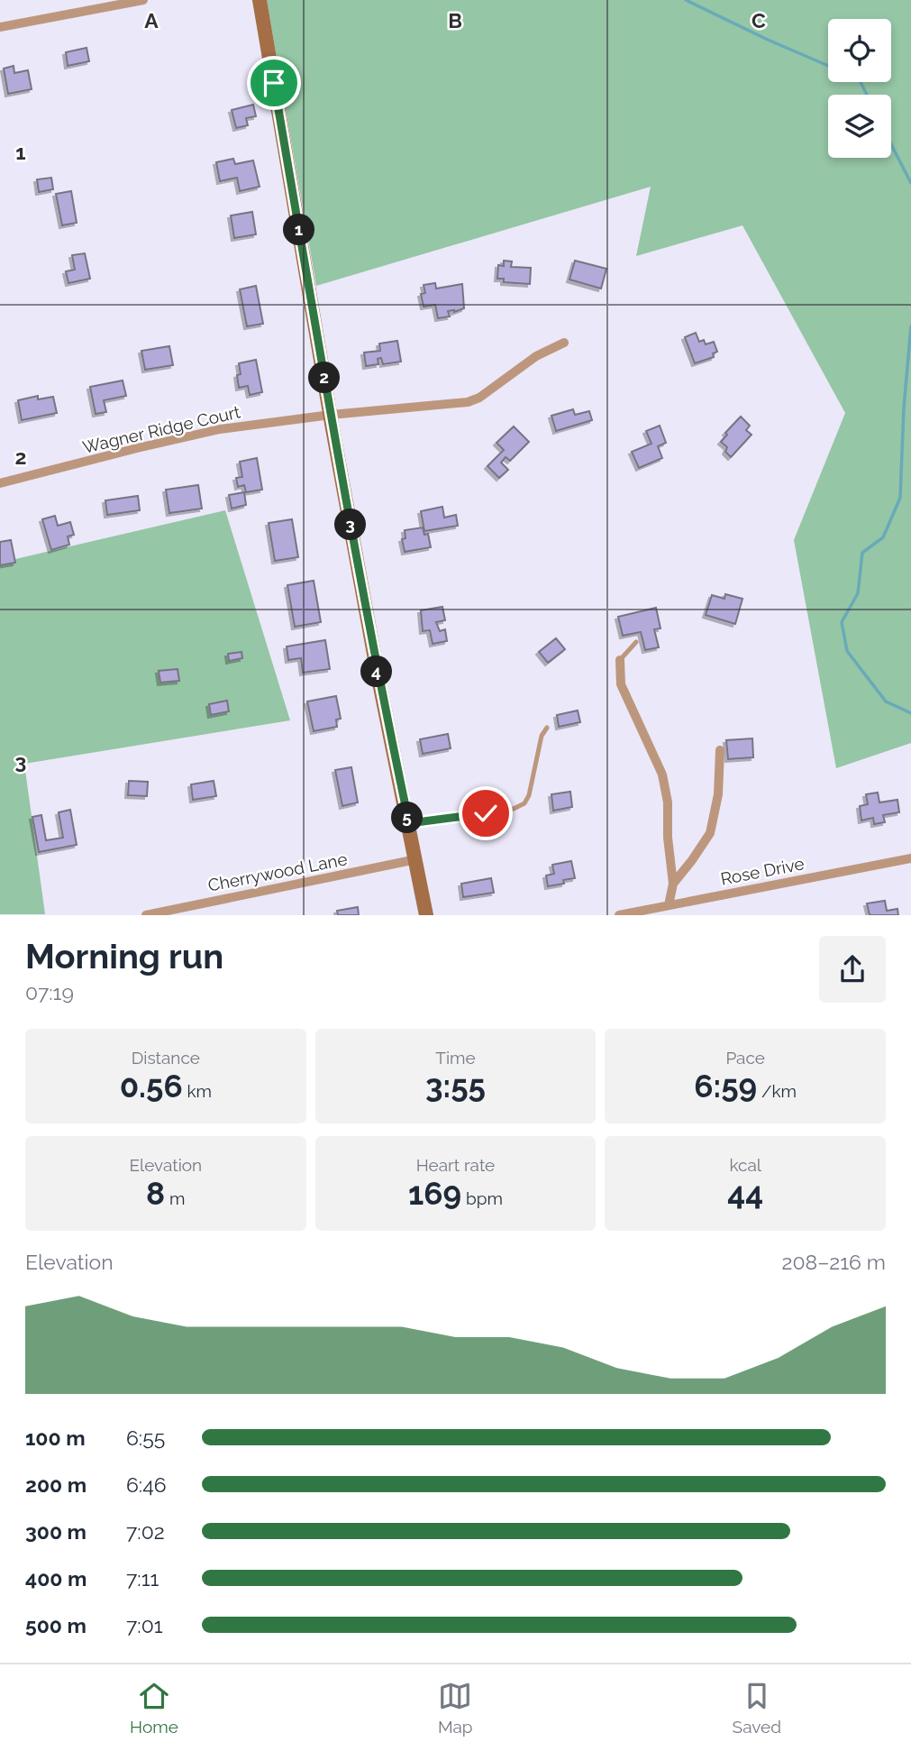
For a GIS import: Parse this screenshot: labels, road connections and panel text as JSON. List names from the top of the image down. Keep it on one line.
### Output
{"streets":{"street":["Wagner Ridge Court","Rose Drive","Cherrywood Lane"]},"page":{"pins":["1","2","3","4","5"],"heading":["Morning run","07:19"],"stats":[["Distance","0.56 km"],["Time","3:55"],["Pace","6:59 /km"],["Elevation","8 m"],["Heart rate","169 bpm"],["kcal","44"]],"chart":["Elevation","208–216 m"],"list":[{"name":"100 m","note":"6:55"},{"name":"200 m","note":"6:46"},{"name":"300 m","note":"7:02"},{"name":"400 m","note":"7:11"},{"name":"500 m","note":"7:01"}],"tabs":["Home","Map","Saved"]},"grid":{"columns":["A","B","C"],"rows":["1","2","3"]}}
